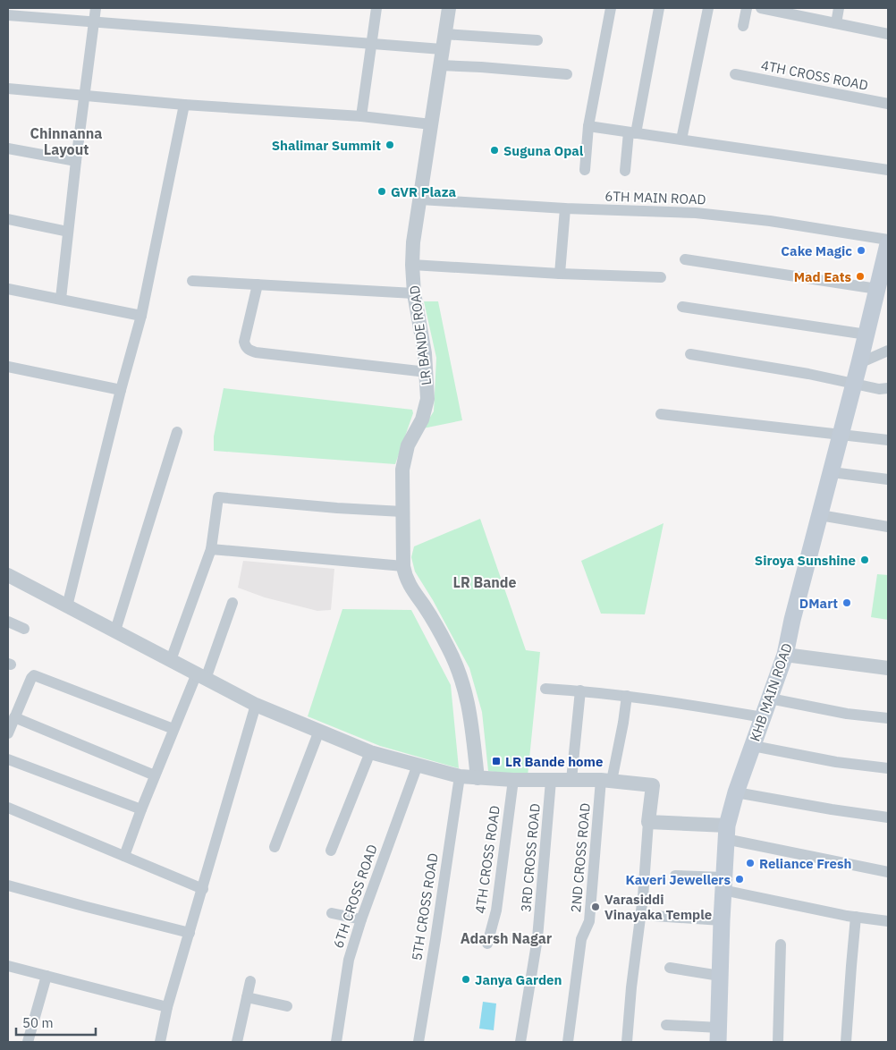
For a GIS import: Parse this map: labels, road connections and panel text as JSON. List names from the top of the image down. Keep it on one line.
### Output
{"streets":{"main road":["KHB MAIN ROAD"],"street":["4TH CROSS ROAD","6TH MAIN ROAD","LR BANDE ROAD","3RD CROSS ROAD","2ND CROSS ROAD","6TH CROSS ROAD","5TH CROSS ROAD"]},"crossings":[["6TH MAIN ROAD","LR BANDE ROAD"]],"districts":["Chinnanna Layout","LR Bande","Adarsh Nagar"],"places":{"other":["Shalimar Summit","Suguna Opal","GVR Plaza","Cake Magic","Mad Eats","Siroya Sunshine","DMart","Reliance Fresh","Kaveri Jewellers","Varasiddi Vinayaka Temple","Janya Garden"],"transit":["LR Bande home"]},"scale_bar":"50 m"}
